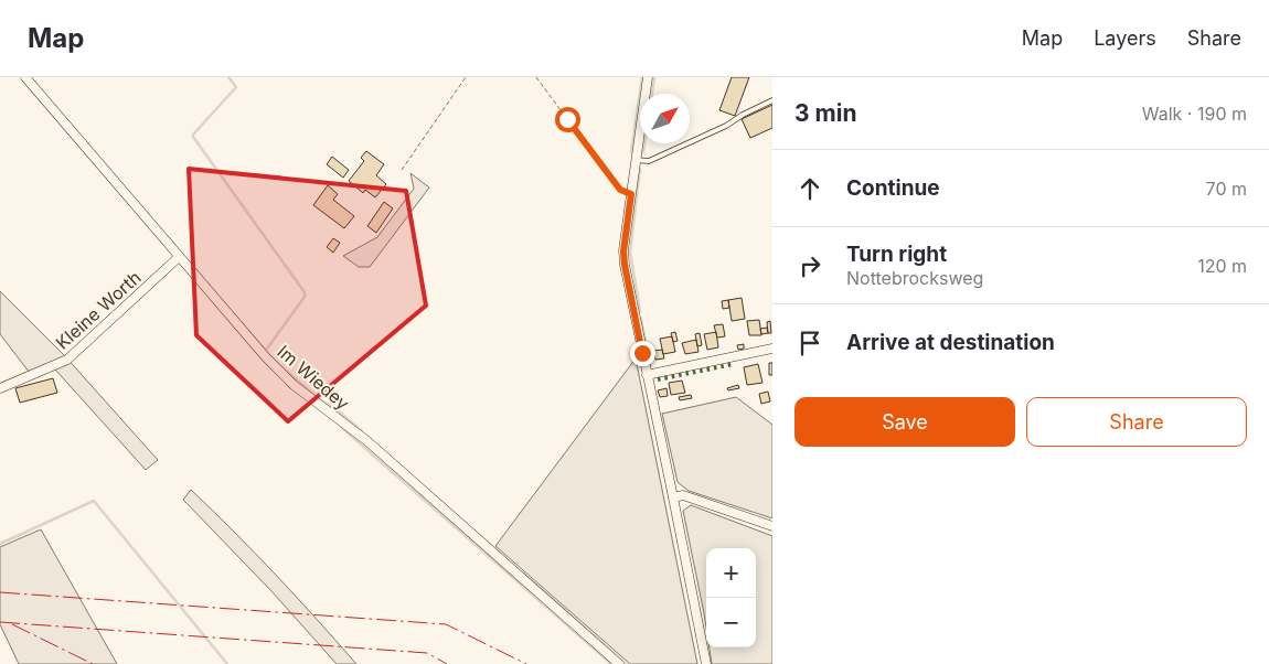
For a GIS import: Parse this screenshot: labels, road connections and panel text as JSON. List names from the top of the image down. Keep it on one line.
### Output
{"streets":{"street":["Kleine Worth","Im Wiedey"]},"crossings":[["Kleine Worth","Im Wiedey"]],"north":"top right","page":{"header":"Map","nav":["Map","Layers","Share"],"heading":["3 min","Walk · 190 m"],"list":[["Continue","70 m"],["Turn right","Nottebrocksweg","120 m"],"Arrive at destination"],"buttons":["Save","Share"],"map_buttons":["+","−"]}}
